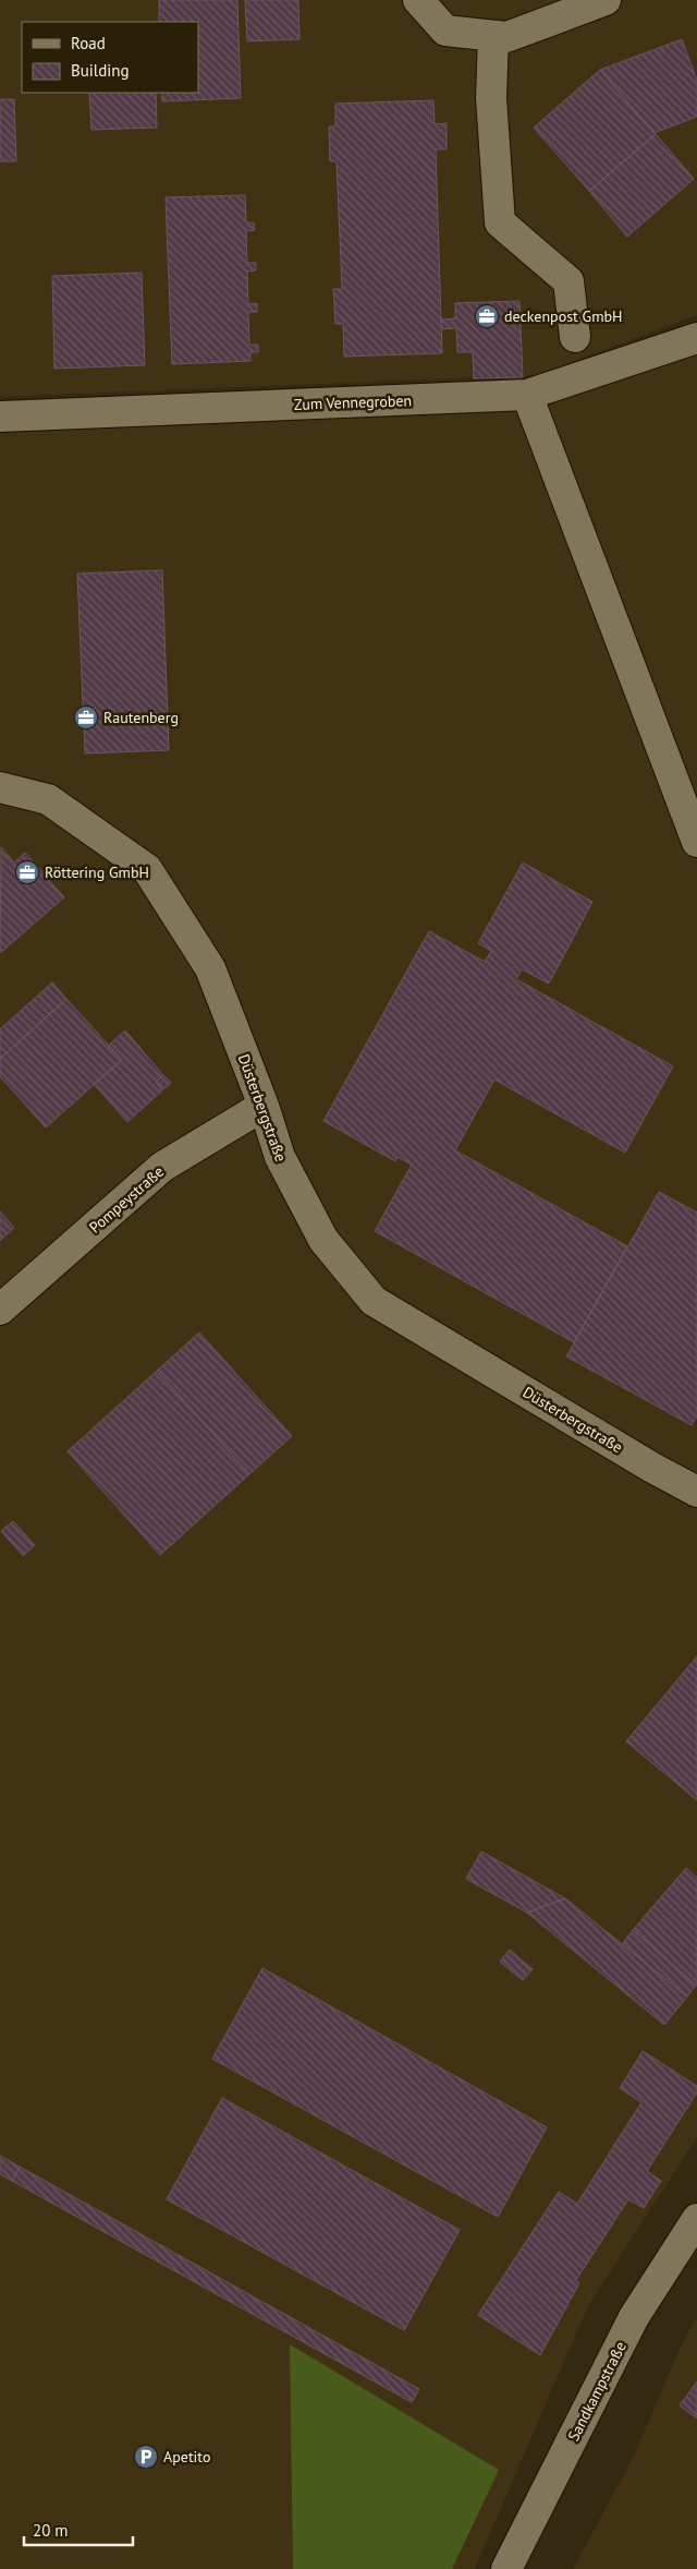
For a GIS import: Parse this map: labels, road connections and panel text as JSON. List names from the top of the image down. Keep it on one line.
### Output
{"streets":{"street":["Zum Vennegroben","Düsterbergstraße","Pompeystraße","Sandkampstraße"]},"crossings":[["Düsterbergstraße","Pompeystraße"]],"places":{"office":["deckenpost GmbH","Rautenberg","Röttering GmbH"],"parking":["Apetito"]},"legend":["Road","Building"],"scale_bar":"20 m"}
